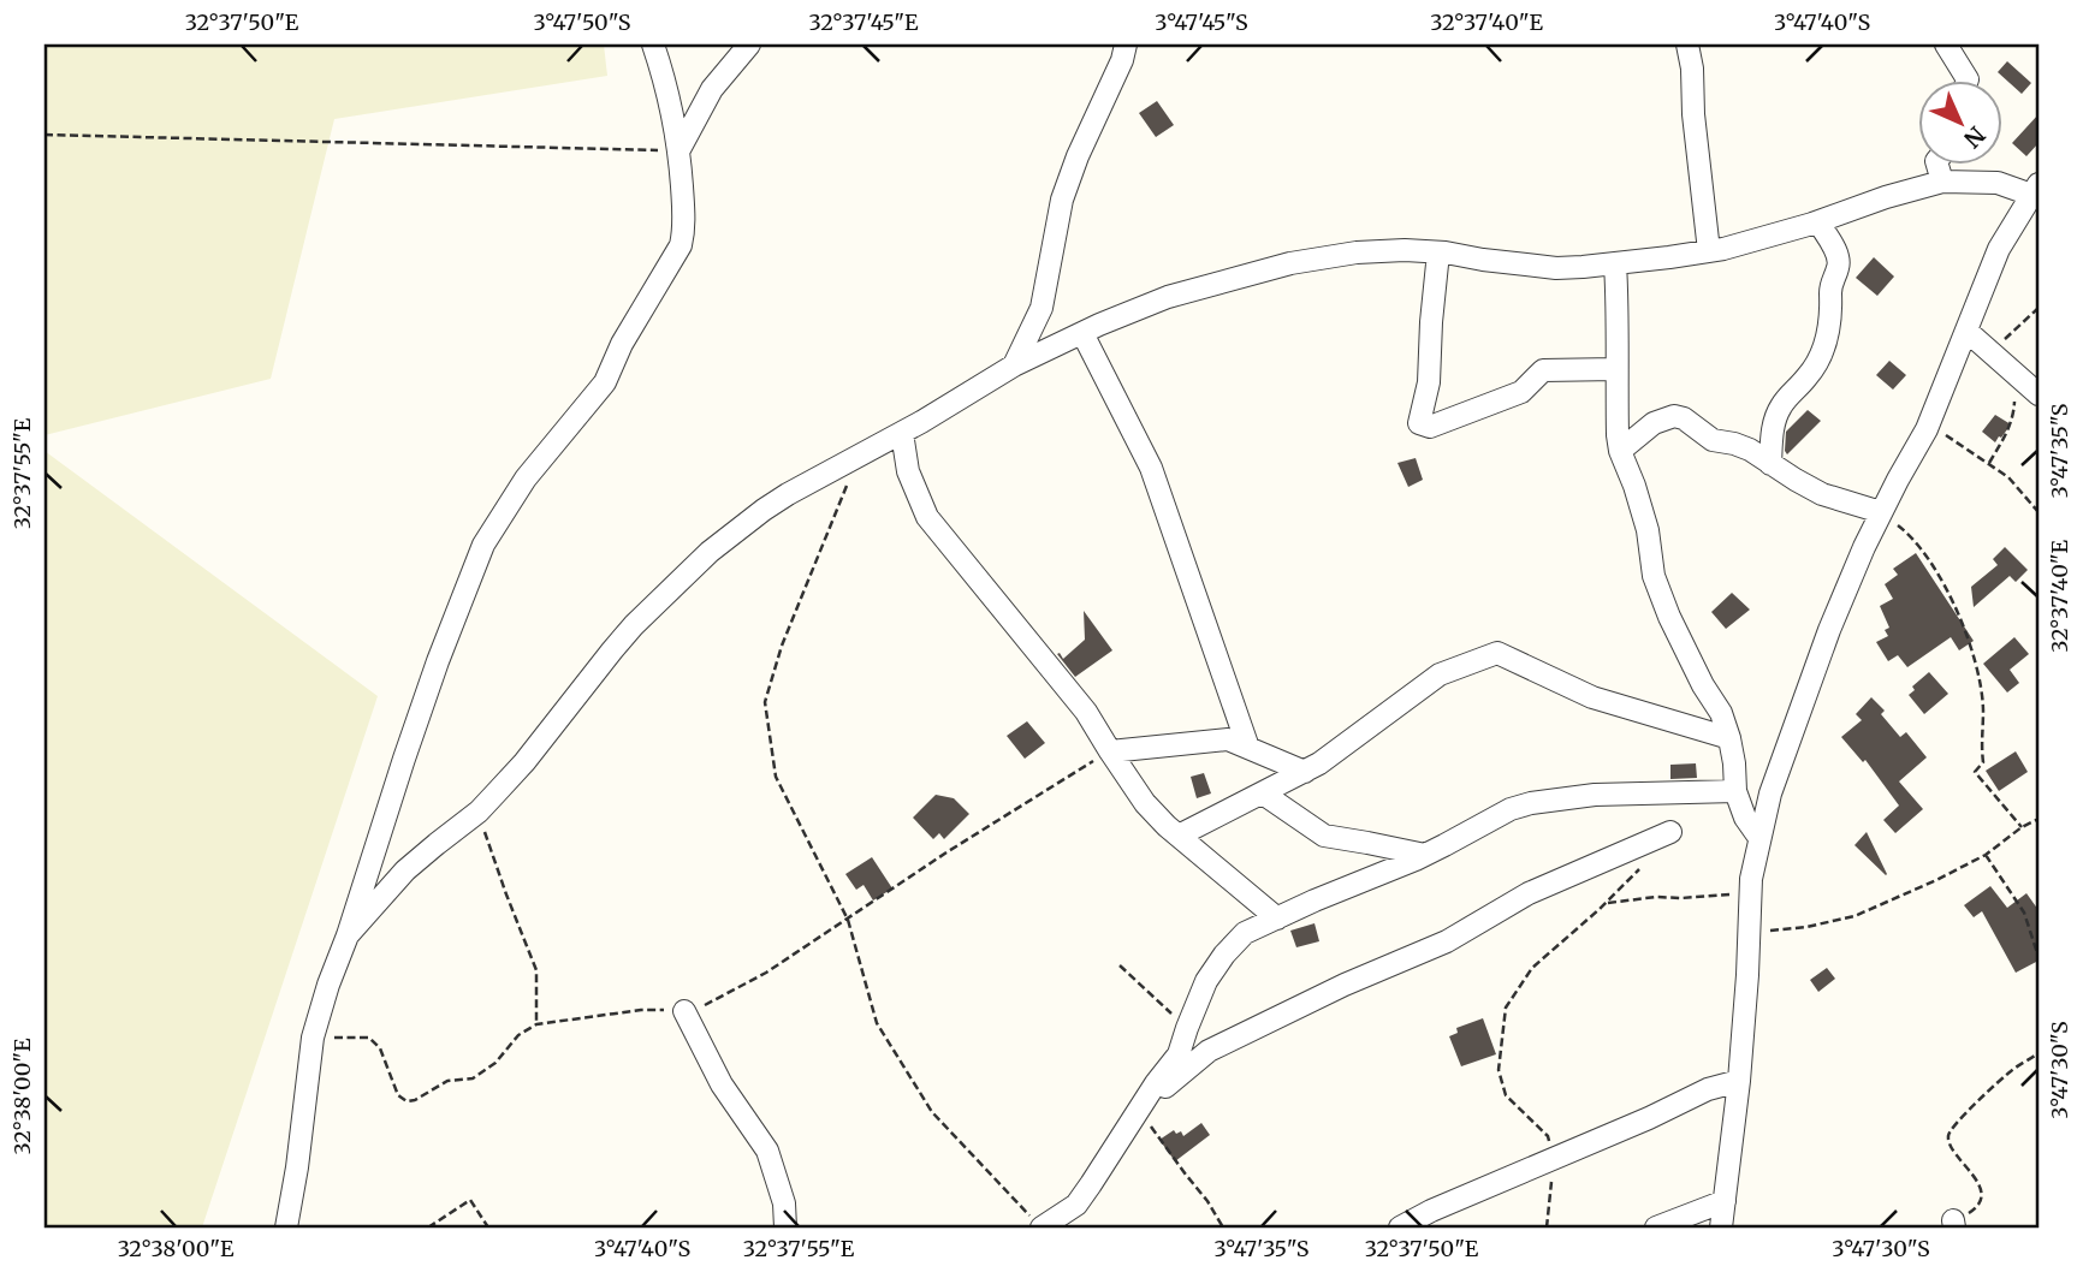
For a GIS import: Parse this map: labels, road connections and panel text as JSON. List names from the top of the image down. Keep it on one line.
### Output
{"north":"bottom right","coordinates":["32°37'50\"E","3°47'50\"S","32°37'45\"E","3°47'45\"S","32°37'40\"E","3°47'40\"S","3°47'35\"S","32°37'55\"E","3°47'30\"S","32°38'00\"E"]}
